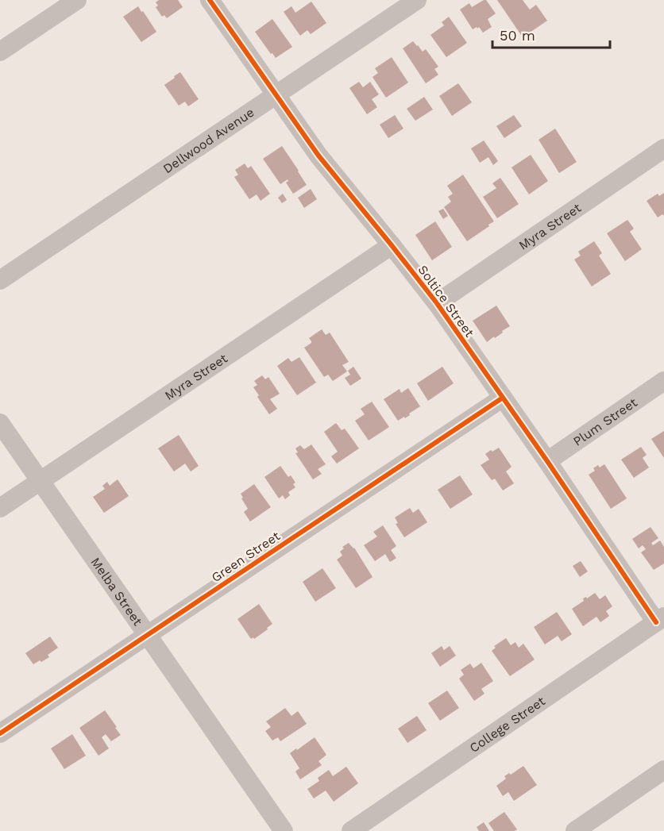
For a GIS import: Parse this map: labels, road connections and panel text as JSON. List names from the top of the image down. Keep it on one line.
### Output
{"streets":{"street":["Dellwood Avenue","Myra Street","Soltice Street","Plum Street","Green Street","Melba Street","College Street"]},"crossings":[["Dellwood Avenue","Soltice Street"],["Myra Street","Soltice Street"],["Myra Street","Melba Street"],["Soltice Street","Plum Street"],["Soltice Street","Green Street"],["Soltice Street","College Street"],["Green Street","Melba Street"]],"scale_bar":"50 m"}
